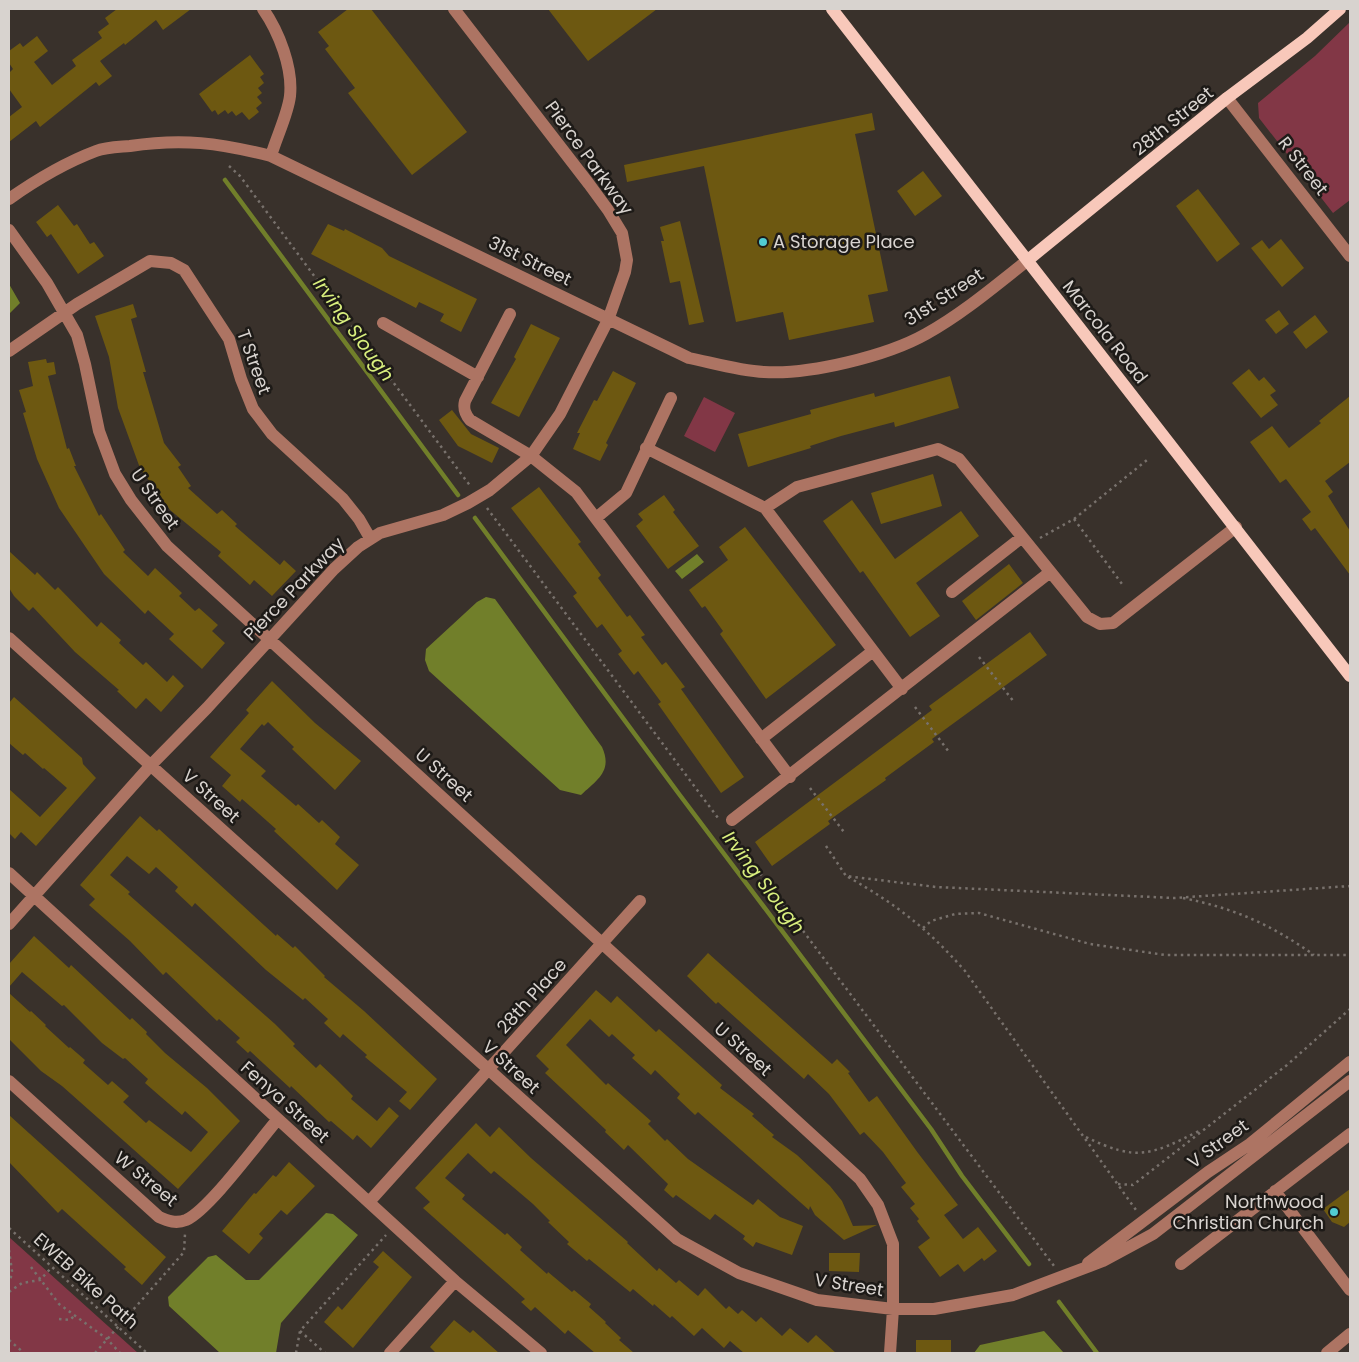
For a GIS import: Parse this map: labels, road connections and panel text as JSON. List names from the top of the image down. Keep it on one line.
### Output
{"streets":{"main road":["28th Street","Marcola Road"],"street":["Pierce Parkway","R Street","31st Street","T Street","U Street","V Street","28th Place","Fenya Street","W Street"],"path":["EWEB Bike Path"]},"crossings":[["28th Street","R Street"],["28th Street","31st Street"],["28th Street","Marcola Road"],["Pierce Parkway","31st Street"],["Pierce Parkway","T Street"],["Pierce Parkway","U Street"],["Pierce Parkway","V Street"],["Pierce Parkway","Fenya Street"],["31st Street","Marcola Road"],["T Street","U Street"],["U Street","V Street"],["U Street","28th Place"],["V Street","28th Place"],["28th Place","Fenya Street"],["Fenya Street","W Street"]],"water":["Irving Slough"],"places":["A Storage Place","Northwood Christian Church"]}
